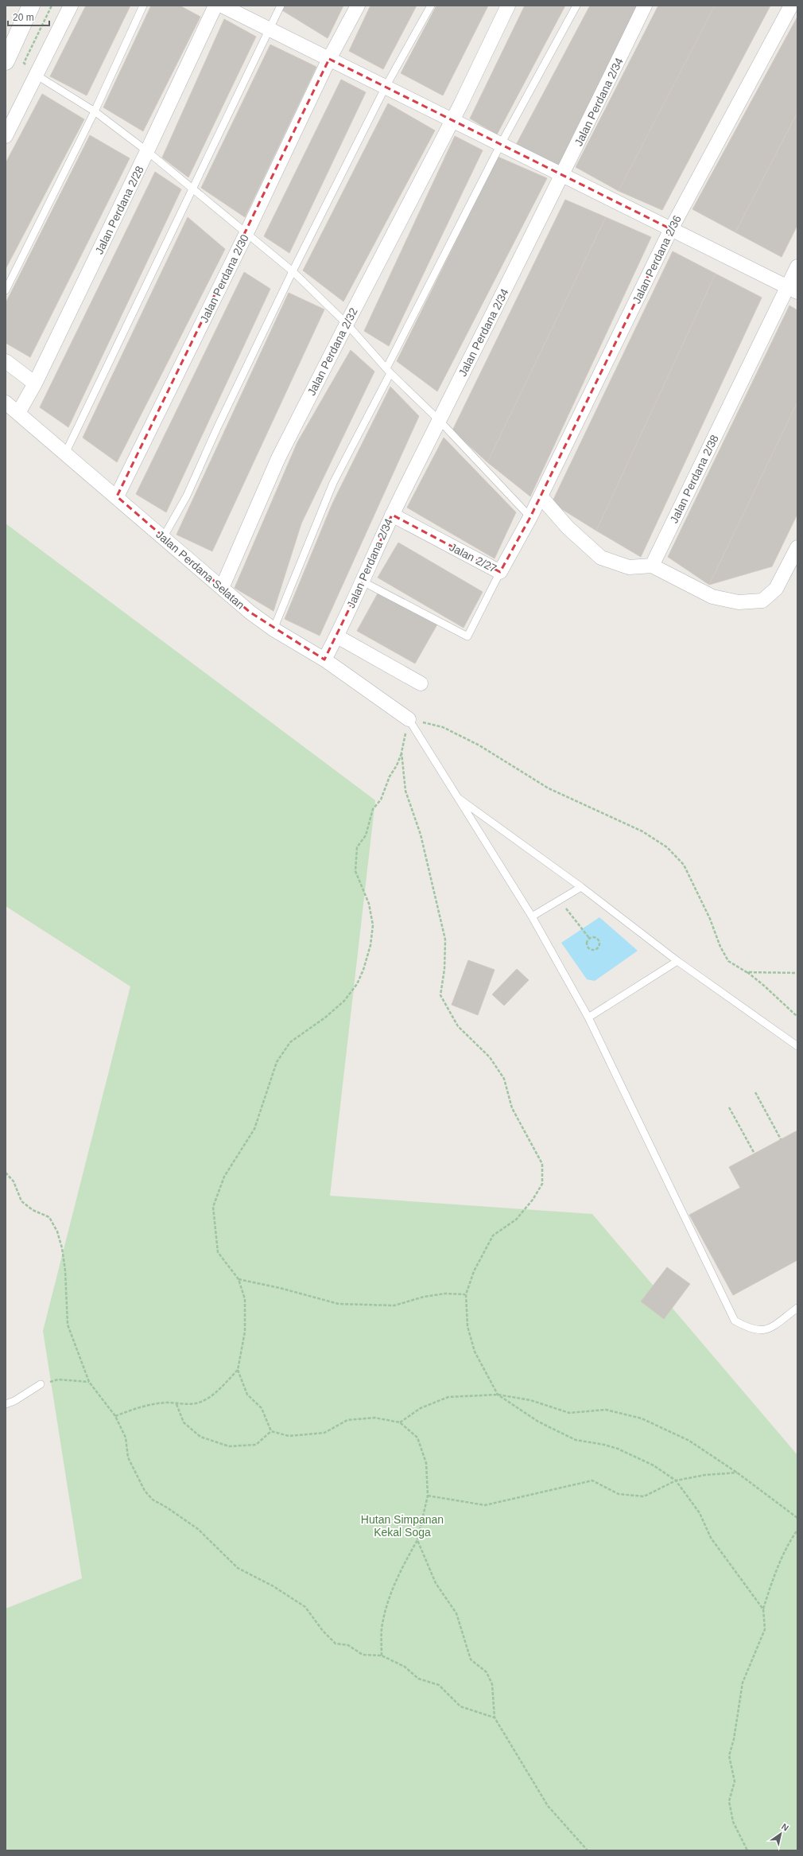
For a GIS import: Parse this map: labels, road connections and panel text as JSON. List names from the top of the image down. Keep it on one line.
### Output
{"streets":{"street":["Jalan Perdana 2/34","Jalan Perdana 2/28","Jalan Perdana 2/36","Jalan Perdana 2/30","Jalan Perdana 2/32","Jalan Perdana 2/38","Jalan 2/27","Jalan Perdana Selatan"]},"crossings":[["Jalan Perdana 2/34","Jalan 2/27"],["Jalan Perdana 2/34","Jalan Perdana Selatan"],["Jalan Perdana 2/28","Jalan Perdana Selatan"],["Jalan Perdana 2/36","Jalan 2/27"],["Jalan Perdana 2/30","Jalan Perdana Selatan"],["Jalan Perdana 2/32","Jalan Perdana Selatan"]],"parks":["Hutan Simpanan Kekal Soga"],"scale_bar":"20 m","north":"top right"}
